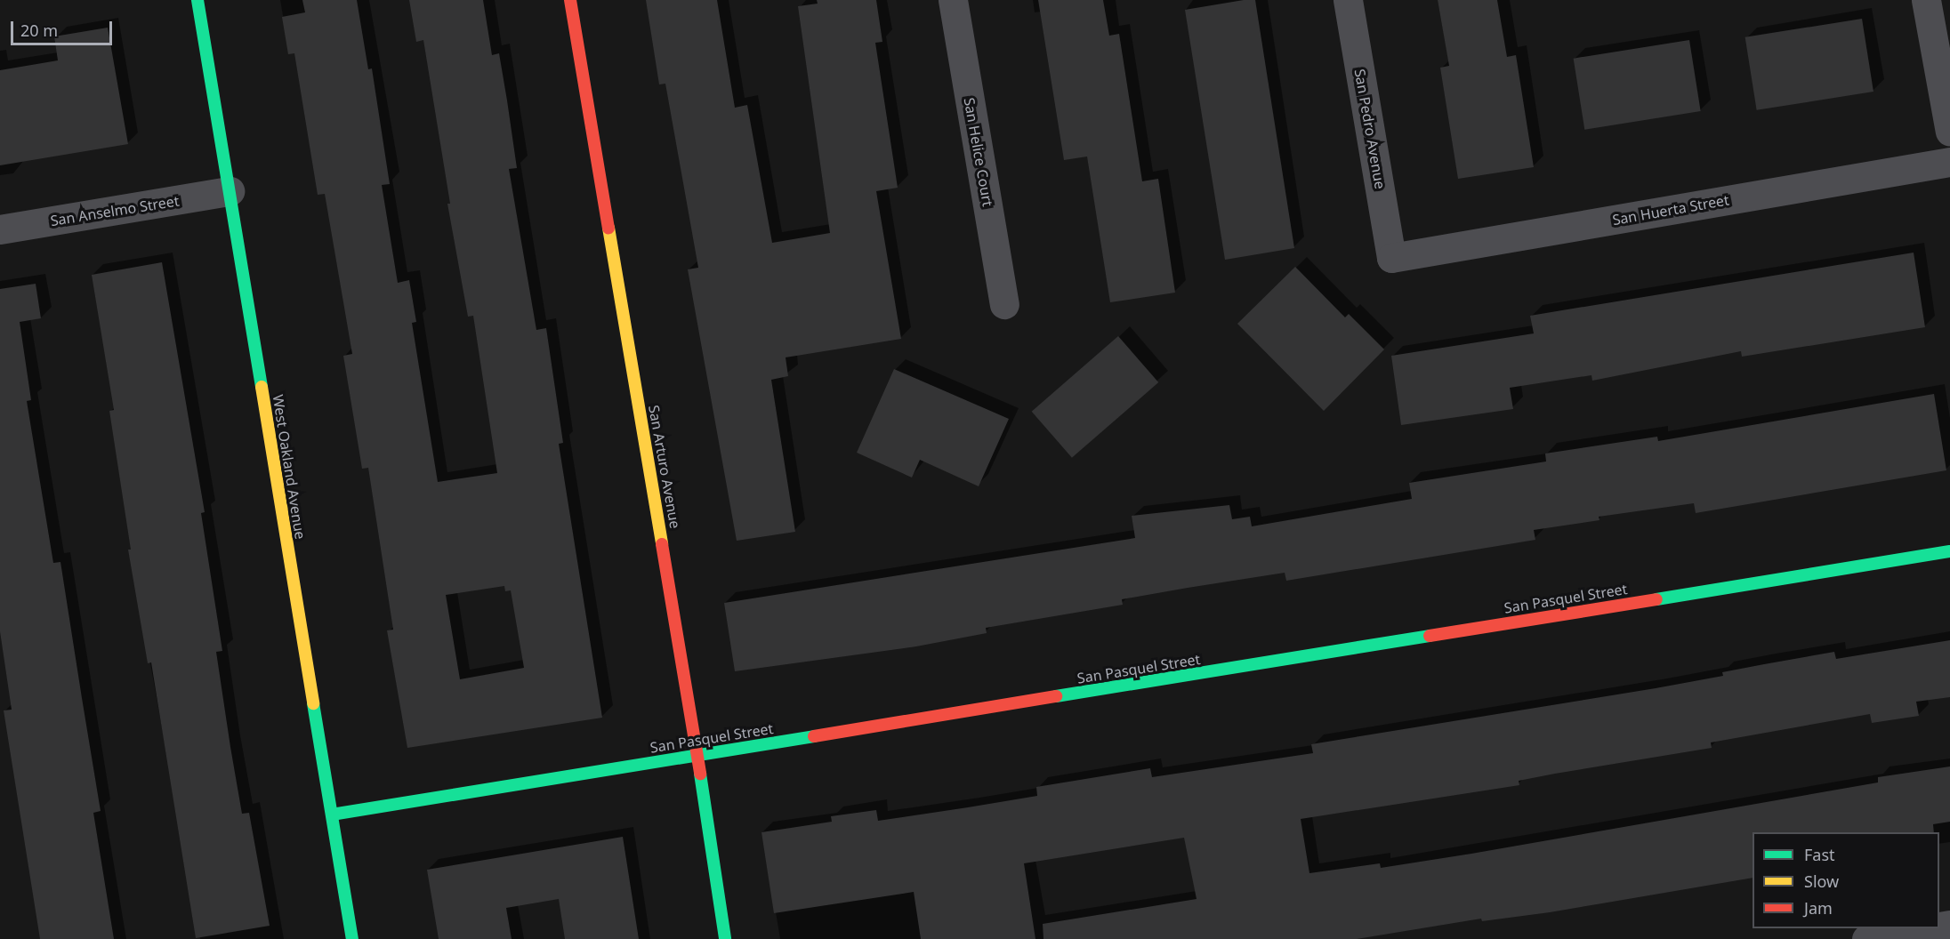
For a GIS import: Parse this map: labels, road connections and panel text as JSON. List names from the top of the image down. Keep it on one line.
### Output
{"streets":{"street":["San Pedro Avenue","San Helice Court","San Huerta Street","San Anselmo Street","West Oakland Avenue","San Arturo Avenue","San Pasquel Street"]},"crossings":[["San Pedro Avenue","San Huerta Street"],["San Anselmo Street","West Oakland Avenue"],["West Oakland Avenue","San Pasquel Street"],["San Arturo Avenue","San Pasquel Street"]],"legend":["Fast","Slow","Jam"],"scale_bar":"20 m"}
